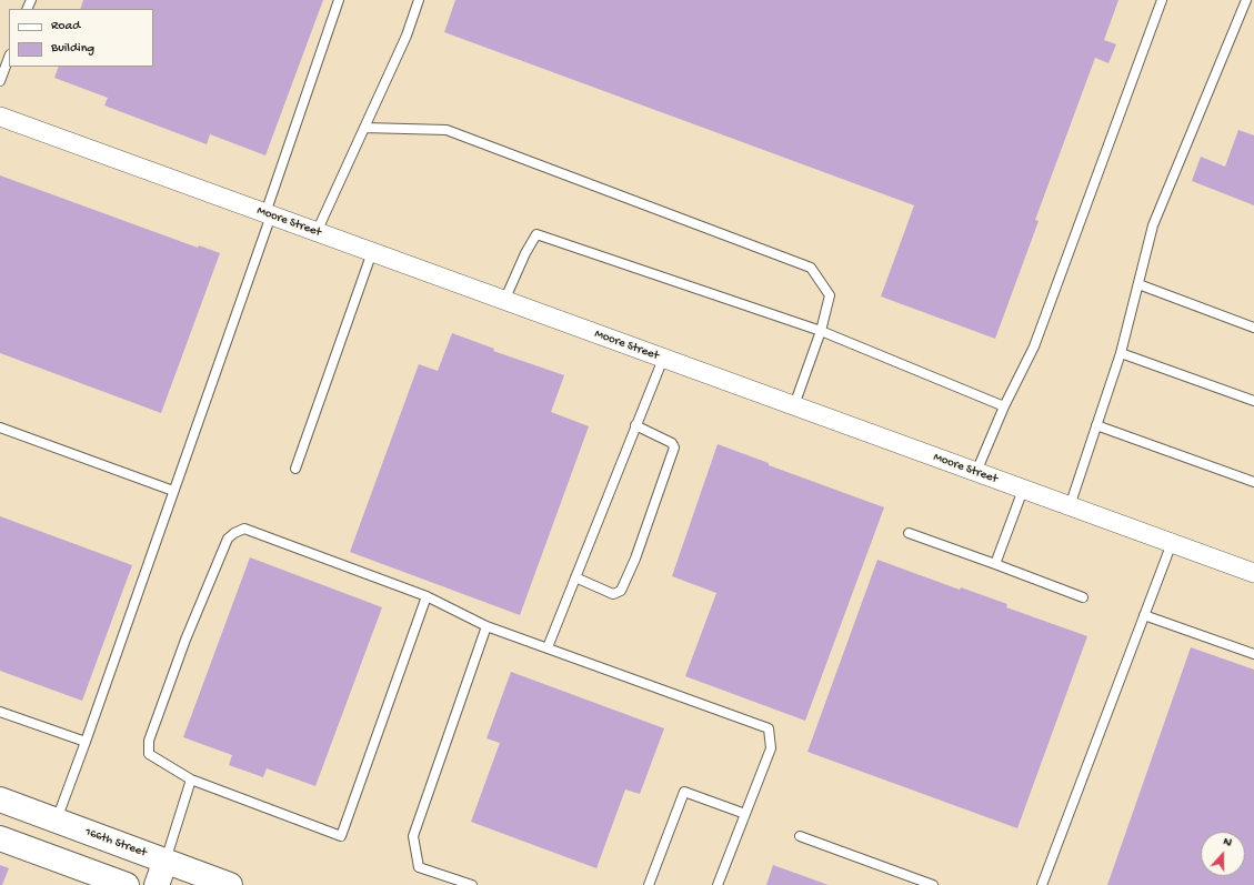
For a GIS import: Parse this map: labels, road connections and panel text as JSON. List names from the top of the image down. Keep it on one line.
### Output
{"streets":{"street":["Moore Street","166th Street"]},"legend":["Road","Building"],"north":"top"}
